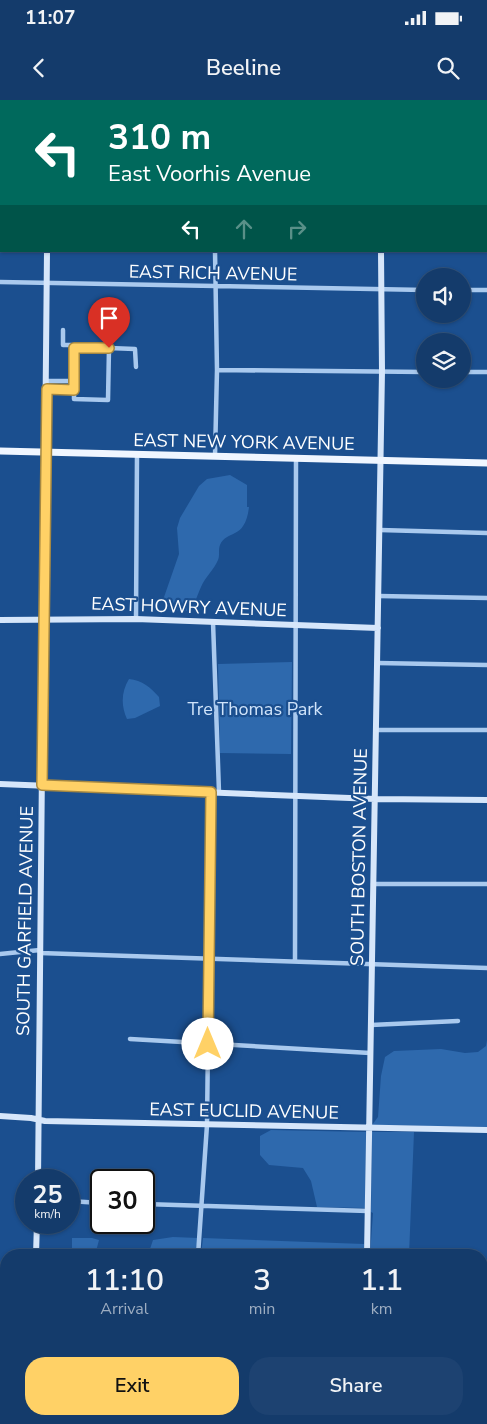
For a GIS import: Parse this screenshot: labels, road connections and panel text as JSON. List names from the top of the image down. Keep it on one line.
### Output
{"streets":{"main road":["EAST NEW YORK AVENUE"],"street":["EAST RICH AVENUE","EAST HOWRY AVENUE","SOUTH BOSTON AVENUE","SOUTH GARFIELD AVENUE","EAST EUCLID AVENUE"]},"crossings":[["EAST RICH AVENUE","SOUTH BOSTON AVENUE"],["EAST RICH AVENUE","SOUTH GARFIELD AVENUE"],["EAST NEW YORK AVENUE","SOUTH BOSTON AVENUE"],["EAST NEW YORK AVENUE","SOUTH GARFIELD AVENUE"],["EAST HOWRY AVENUE","SOUTH BOSTON AVENUE"],["EAST HOWRY AVENUE","SOUTH GARFIELD AVENUE"],["SOUTH BOSTON AVENUE","EAST EUCLID AVENUE"],["SOUTH GARFIELD AVENUE","EAST EUCLID AVENUE"]],"parks":["Tre Thomas Park"],"page":{"status":"11:07","header":"Beeline","turn":["310 m","East Voorhis Avenue"],"speed":"25 km/h","limit":"30","eta":["11:10","Arrival","3","min","1.1","km"],"buttons":["Exit","Share"]}}
